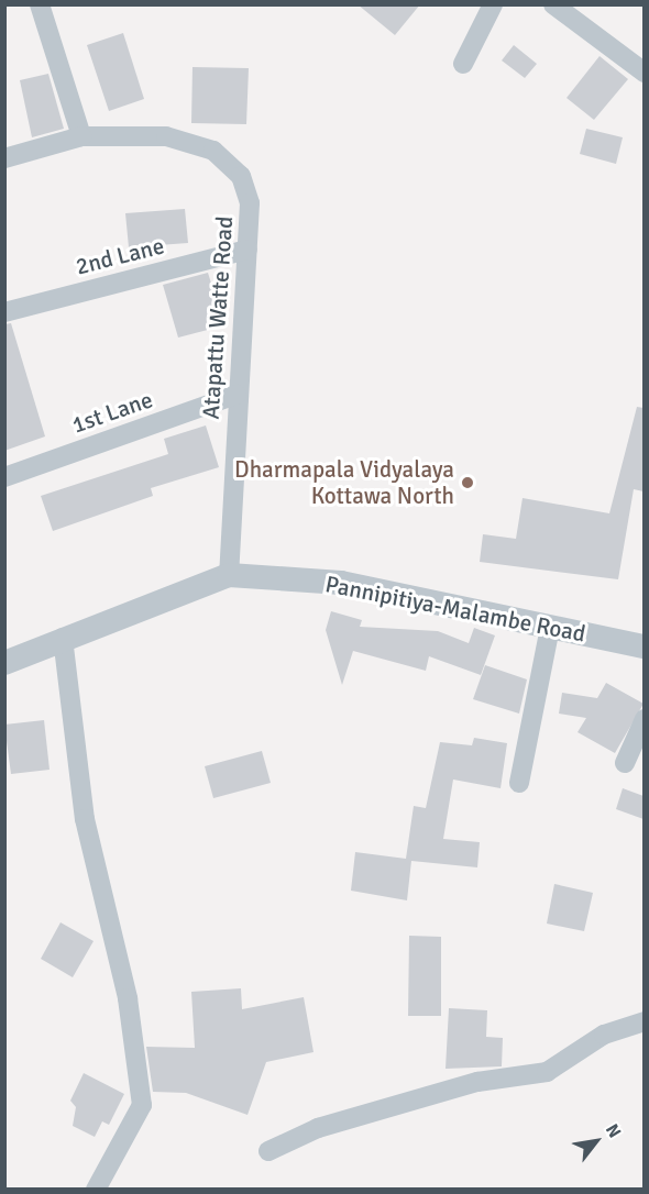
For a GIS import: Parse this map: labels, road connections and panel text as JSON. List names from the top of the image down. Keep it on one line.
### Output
{"streets":{"street":["2nd Lane","Atapattu Watte Road","1st Lane","Pannipitiya-Malambe Road"]},"crossings":[["2nd Lane","Atapattu Watte Road"],["Atapattu Watte Road","1st Lane"],["Atapattu Watte Road","Pannipitiya-Malambe Road"]],"places":["Dharmapala Vidyalaya Kottawa North"],"north":"top right"}
